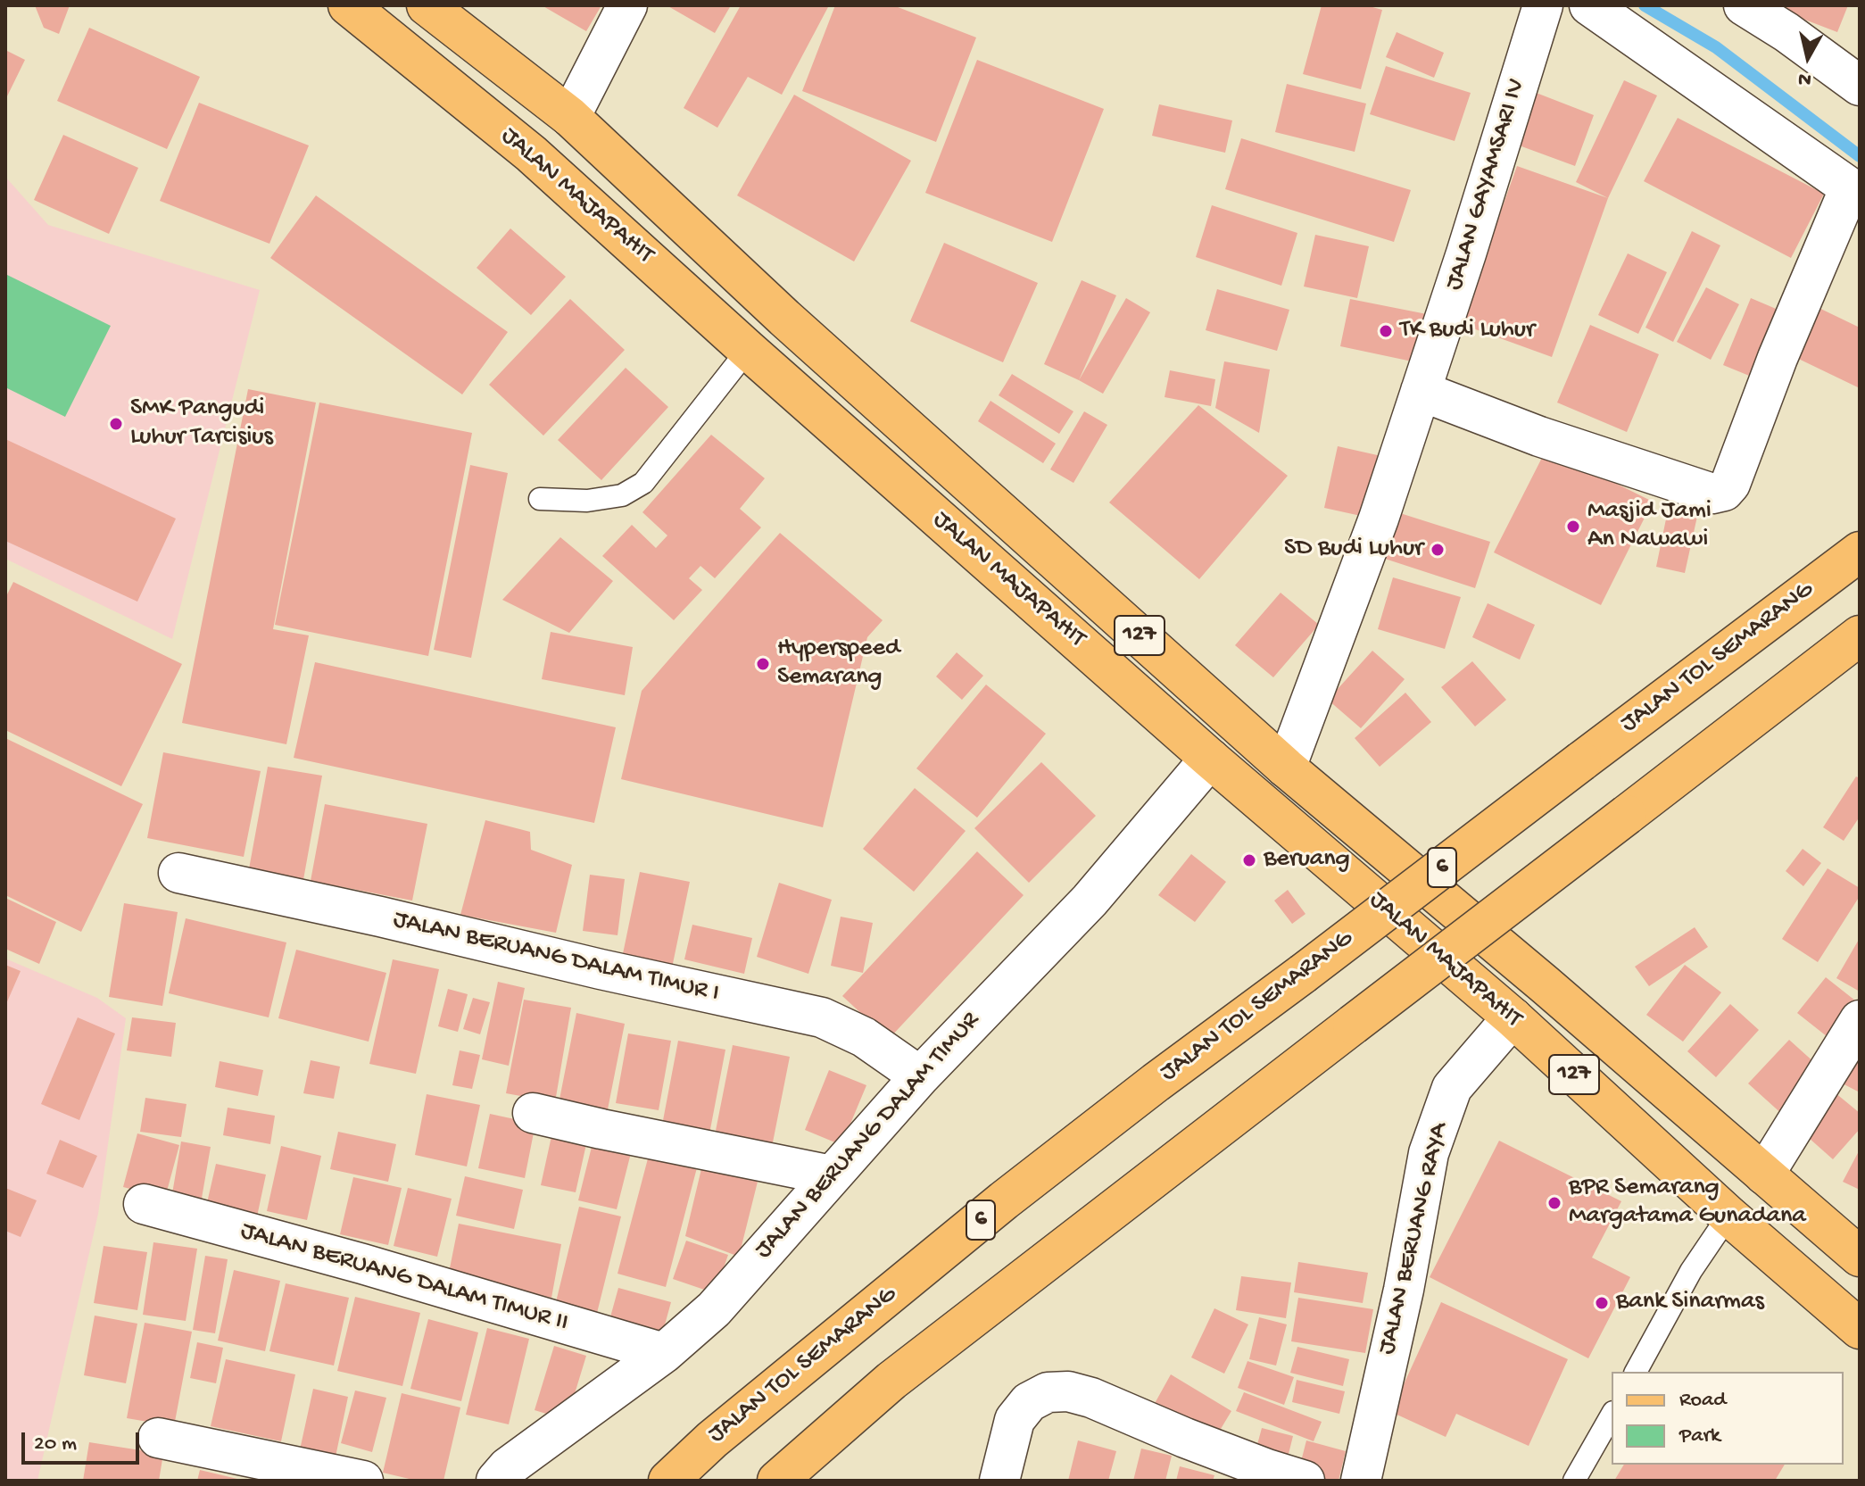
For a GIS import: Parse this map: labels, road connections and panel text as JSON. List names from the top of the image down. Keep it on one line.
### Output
{"streets":{"main road":["JALAN MAJAPAHIT","127","JALAN TOL SEMARANG","6"],"street":["JALAN GAYAMSARI IV","JALAN BERUANG DALAM TIMUR I","JALAN BERUANG DALAM TIMUR","JALAN BERUANG RAYA","JALAN BERUANG DALAM TIMUR II"]},"crossings":[["JALAN GAYAMSARI IV","JALAN MAJAPAHIT"],["JALAN MAJAPAHIT","JALAN BERUANG DALAM TIMUR"],["JALAN MAJAPAHIT","JALAN BERUANG RAYA"],["JALAN BERUANG DALAM TIMUR I","JALAN BERUANG DALAM TIMUR"],["JALAN BERUANG DALAM TIMUR","JALAN BERUANG DALAM TIMUR II"]],"places":["TK Budi Luhur","SMK Pangudi Luhur Tarcisius","Masjid Jami An Nawawi","SD Budi Luhur","Hyperspeed Semarang","Beruang","BPR Semarang Margatama Gunadana","Bank Sinarmas"],"legend":["Road","Park"],"scale_bar":"20 m","north":"bottom"}
